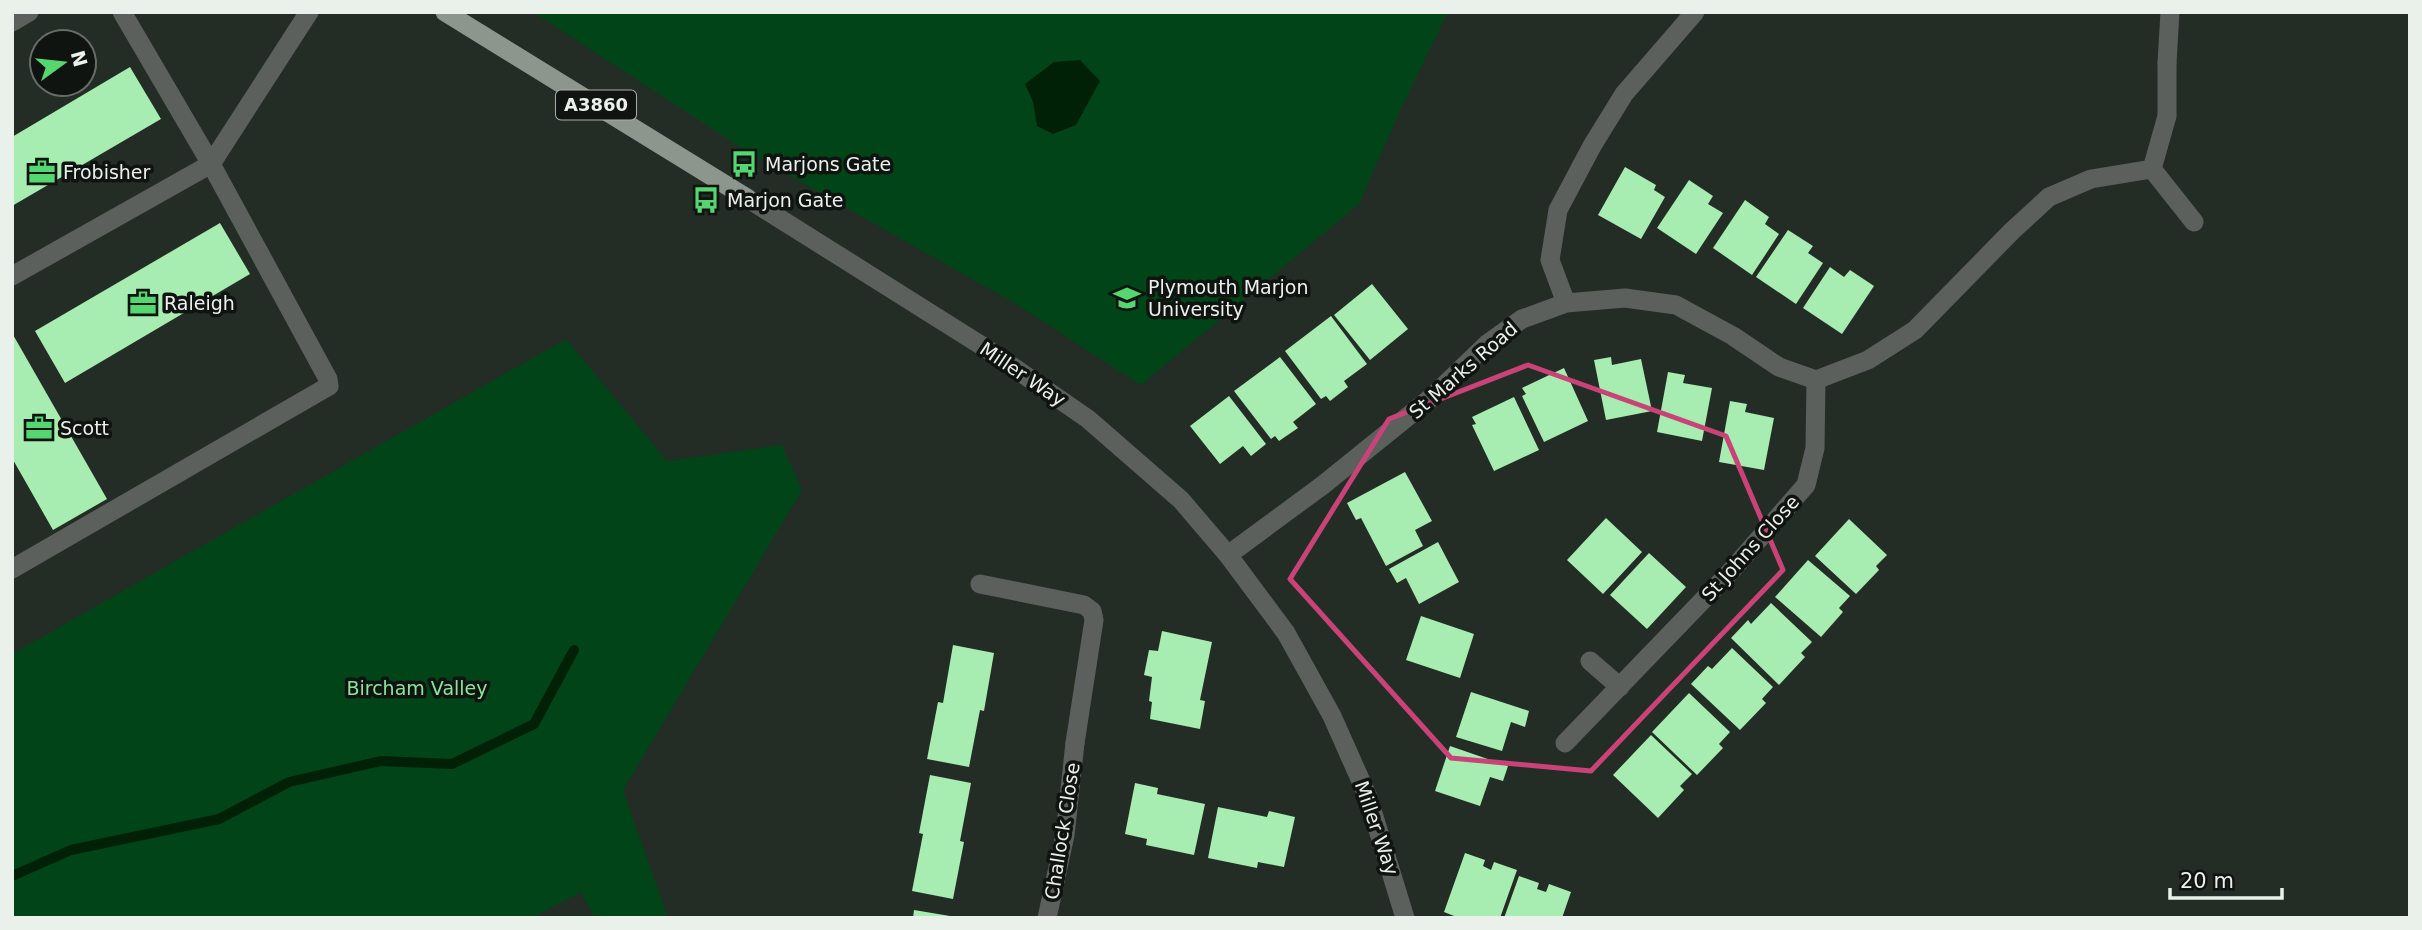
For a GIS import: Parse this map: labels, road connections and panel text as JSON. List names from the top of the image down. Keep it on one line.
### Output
{"streets":{"main road":["A3860","Miller Way"],"street":["St Marks Road","St Johns Close","Challock Close"]},"crossings":[["St Marks Road","Miller Way"],["St Marks Road","St Johns Close"]],"parks":["Bircham Valley"],"places":{"bus stop":["Marjons Gate","Marjon Gate"],"office":["Frobisher","Raleigh","Scott"],"school or university":["Plymouth Marjon University"]},"scale_bar":"20 m","north":"right"}
